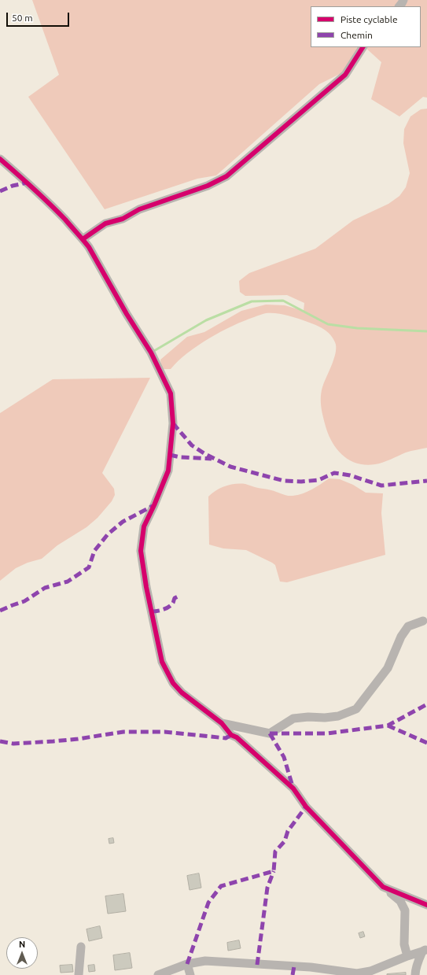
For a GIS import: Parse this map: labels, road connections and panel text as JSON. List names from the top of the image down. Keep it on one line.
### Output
{"legend":["Piste cyclable","Chemin"],"scale_bar":"50 m","north":"top"}
